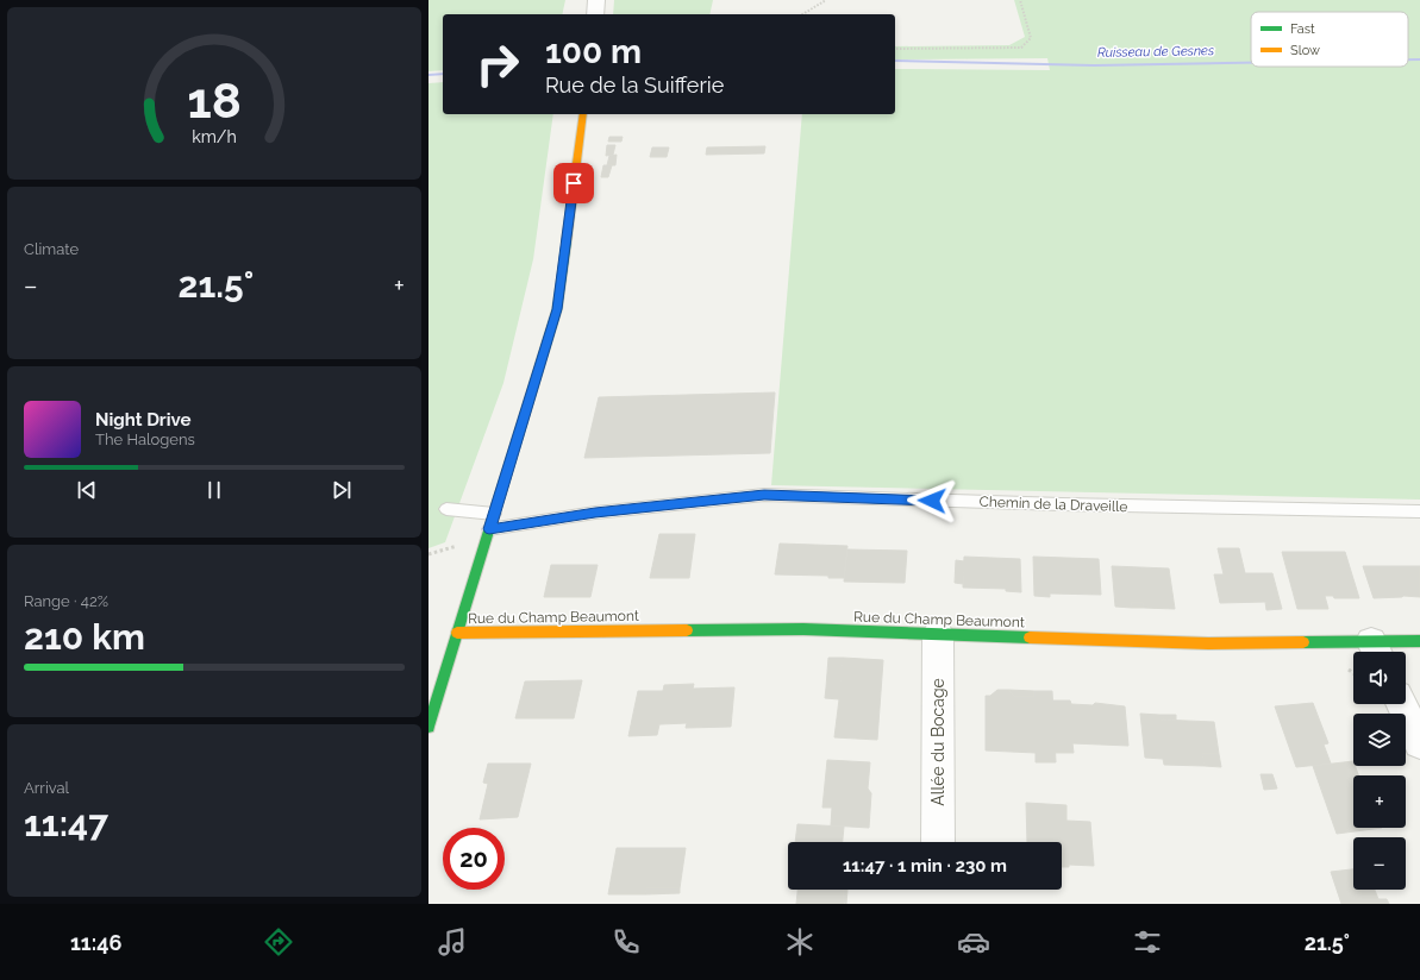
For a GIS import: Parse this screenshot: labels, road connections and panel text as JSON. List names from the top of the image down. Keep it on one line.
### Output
{"streets":{"street":["Rue du Champ Beaumont","Allée du Bocage"],"lane":["Chemin de la Draveille"]},"crossings":[["Rue du Champ Beaumont","Allée du Bocage"]],"water":["Ruisseau de Gesnes"],"legend":["Fast","Slow"],"page":{"turn":["100 m","Rue de la Suifferie"],"tile":["Climate",["Range · 42%","210 km"],["Arrival","11:47"]],"heat":["−","21.5°","+"],"song":["Night Drive","The Halogens"],"map_buttons":["+","−"],"limit":"20","trip":"11:47 · 1 min · 230 m","tabs":["11:46","21.5°"],"gauge":["18","km/h"]}}
